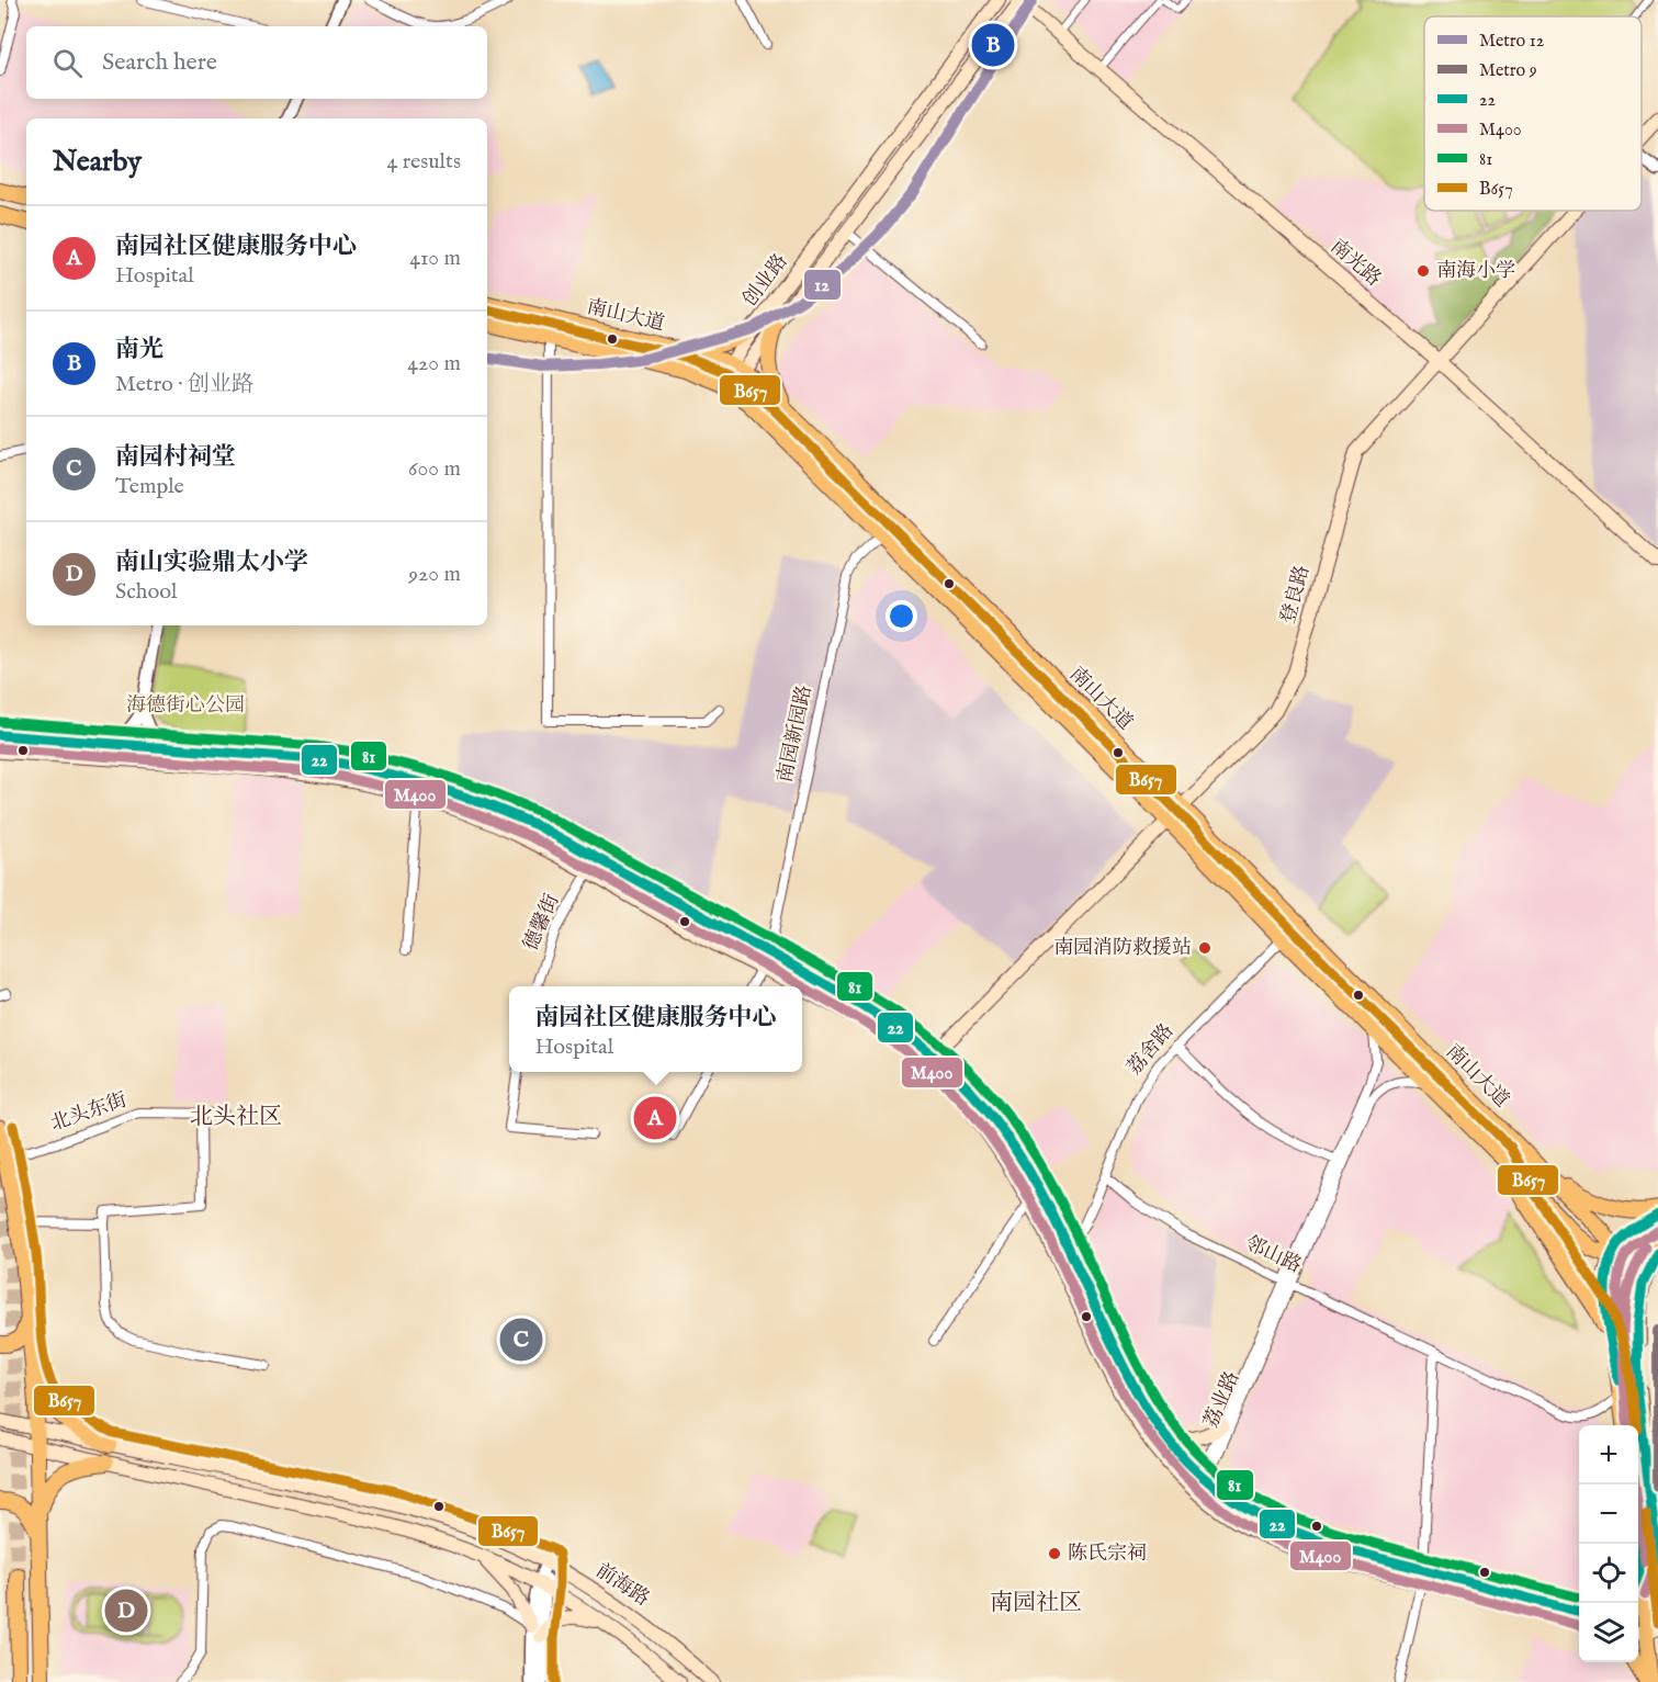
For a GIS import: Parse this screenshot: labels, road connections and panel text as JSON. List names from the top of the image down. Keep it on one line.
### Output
{"streets":{"main road":["南光路","创业路","南山大道","登良路","前海路"],"street":["南园新园路","德馨街","荔舍路","北头东街","邻山路","荔业路"]},"crossings":[["南光路","创业路"],["南光路","登良路"],["创业路","南山大道"],["南山大道","登良路"],["南山大道","南园新园路"],["南山大道","荔舍路"],["南山大道","荔业路"],["荔舍路","邻山路"],["邻山路","荔业路"]],"districts":["北头社区","南园社区"],"parks":["海德街心公园"],"places":["南海小学","南园消防救援站","陈氏宗祠"],"lines":["metro line 12","transit line B657","transit line 81","transit line 22","transit line M400","metro line 9"],"legend":["Metro 12","Metro 9","22","M400","81","B657"],"page":{"pins":["B","A","C","D"],"search":"Search here","heading":["Nearby","4 results"],"list":[{"mark":"A","name":"南园社区健康服务中心","note":"Hospital","value":"410 m"},{"mark":"B","name":"南光","note":"Metro · 创业路","value":"420 m"},{"mark":"C","name":"南园村祠堂","note":"Temple","value":"600 m"},{"mark":"D","name":"南山实验鼎太小学","note":"School","value":"920 m"}],"popup":["南园社区健康服务中心","Hospital"],"map_buttons":["+","−"]}}
